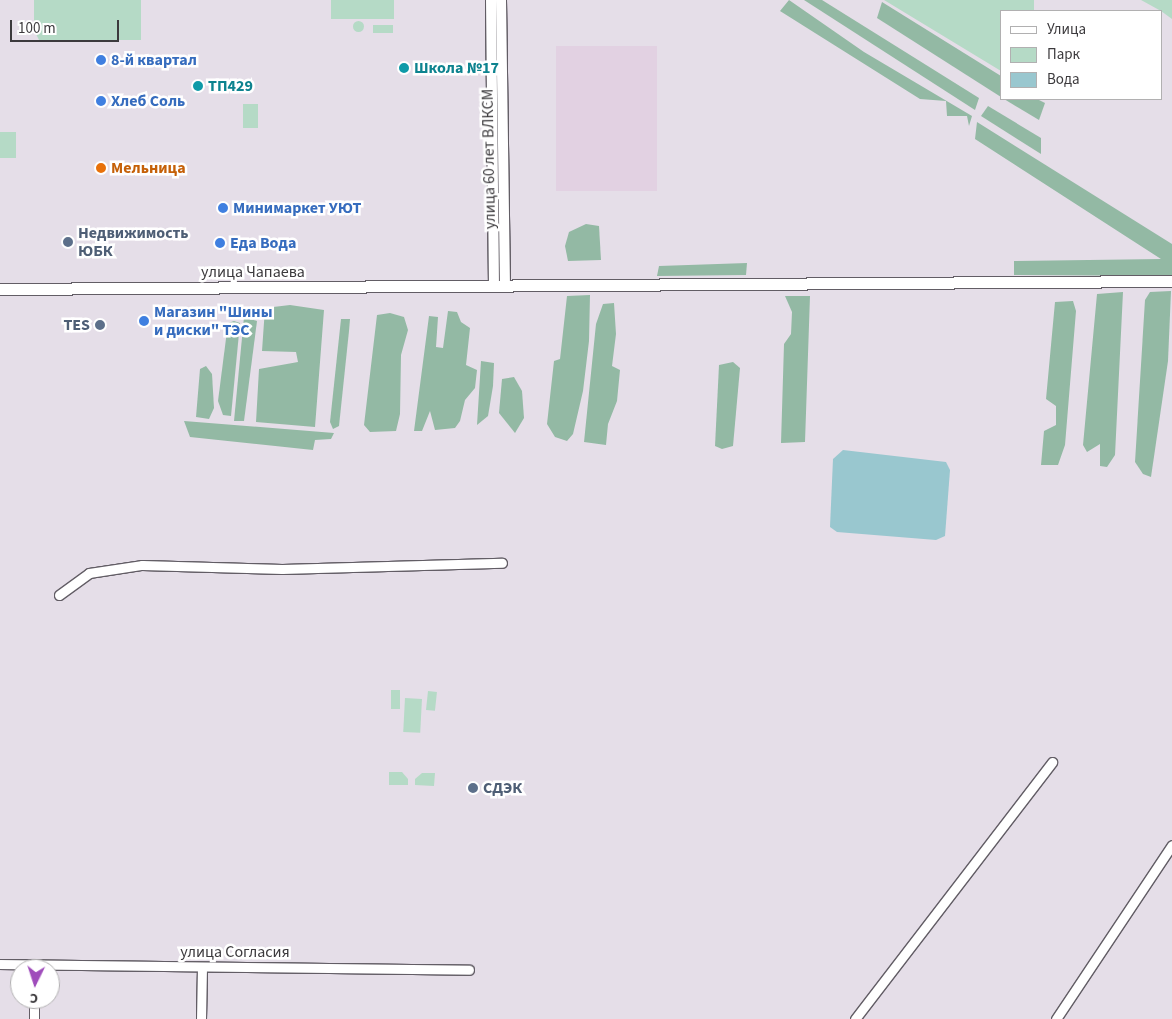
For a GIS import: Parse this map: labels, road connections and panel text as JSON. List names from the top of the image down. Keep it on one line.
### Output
{"streets":{"main road":["улица Чапаева"],"street":["улица 60 лет ВЛКСМ","улица Согласия"]},"crossings":[["улица 60 лет ВЛКСМ","улица Чапаева"]],"places":["8-й квартал","Школа №17","ТП429","Хлеб Соль","Мельница","Минимаркет УЮТ","Недвижимость ЮБК","Еда Вода","Магазин \"Шины и диски\" ТЭС","TES","СДЭК"],"legend":["Улица","Парк","Вода"],"scale_bar":"100 m","north":"bottom"}
